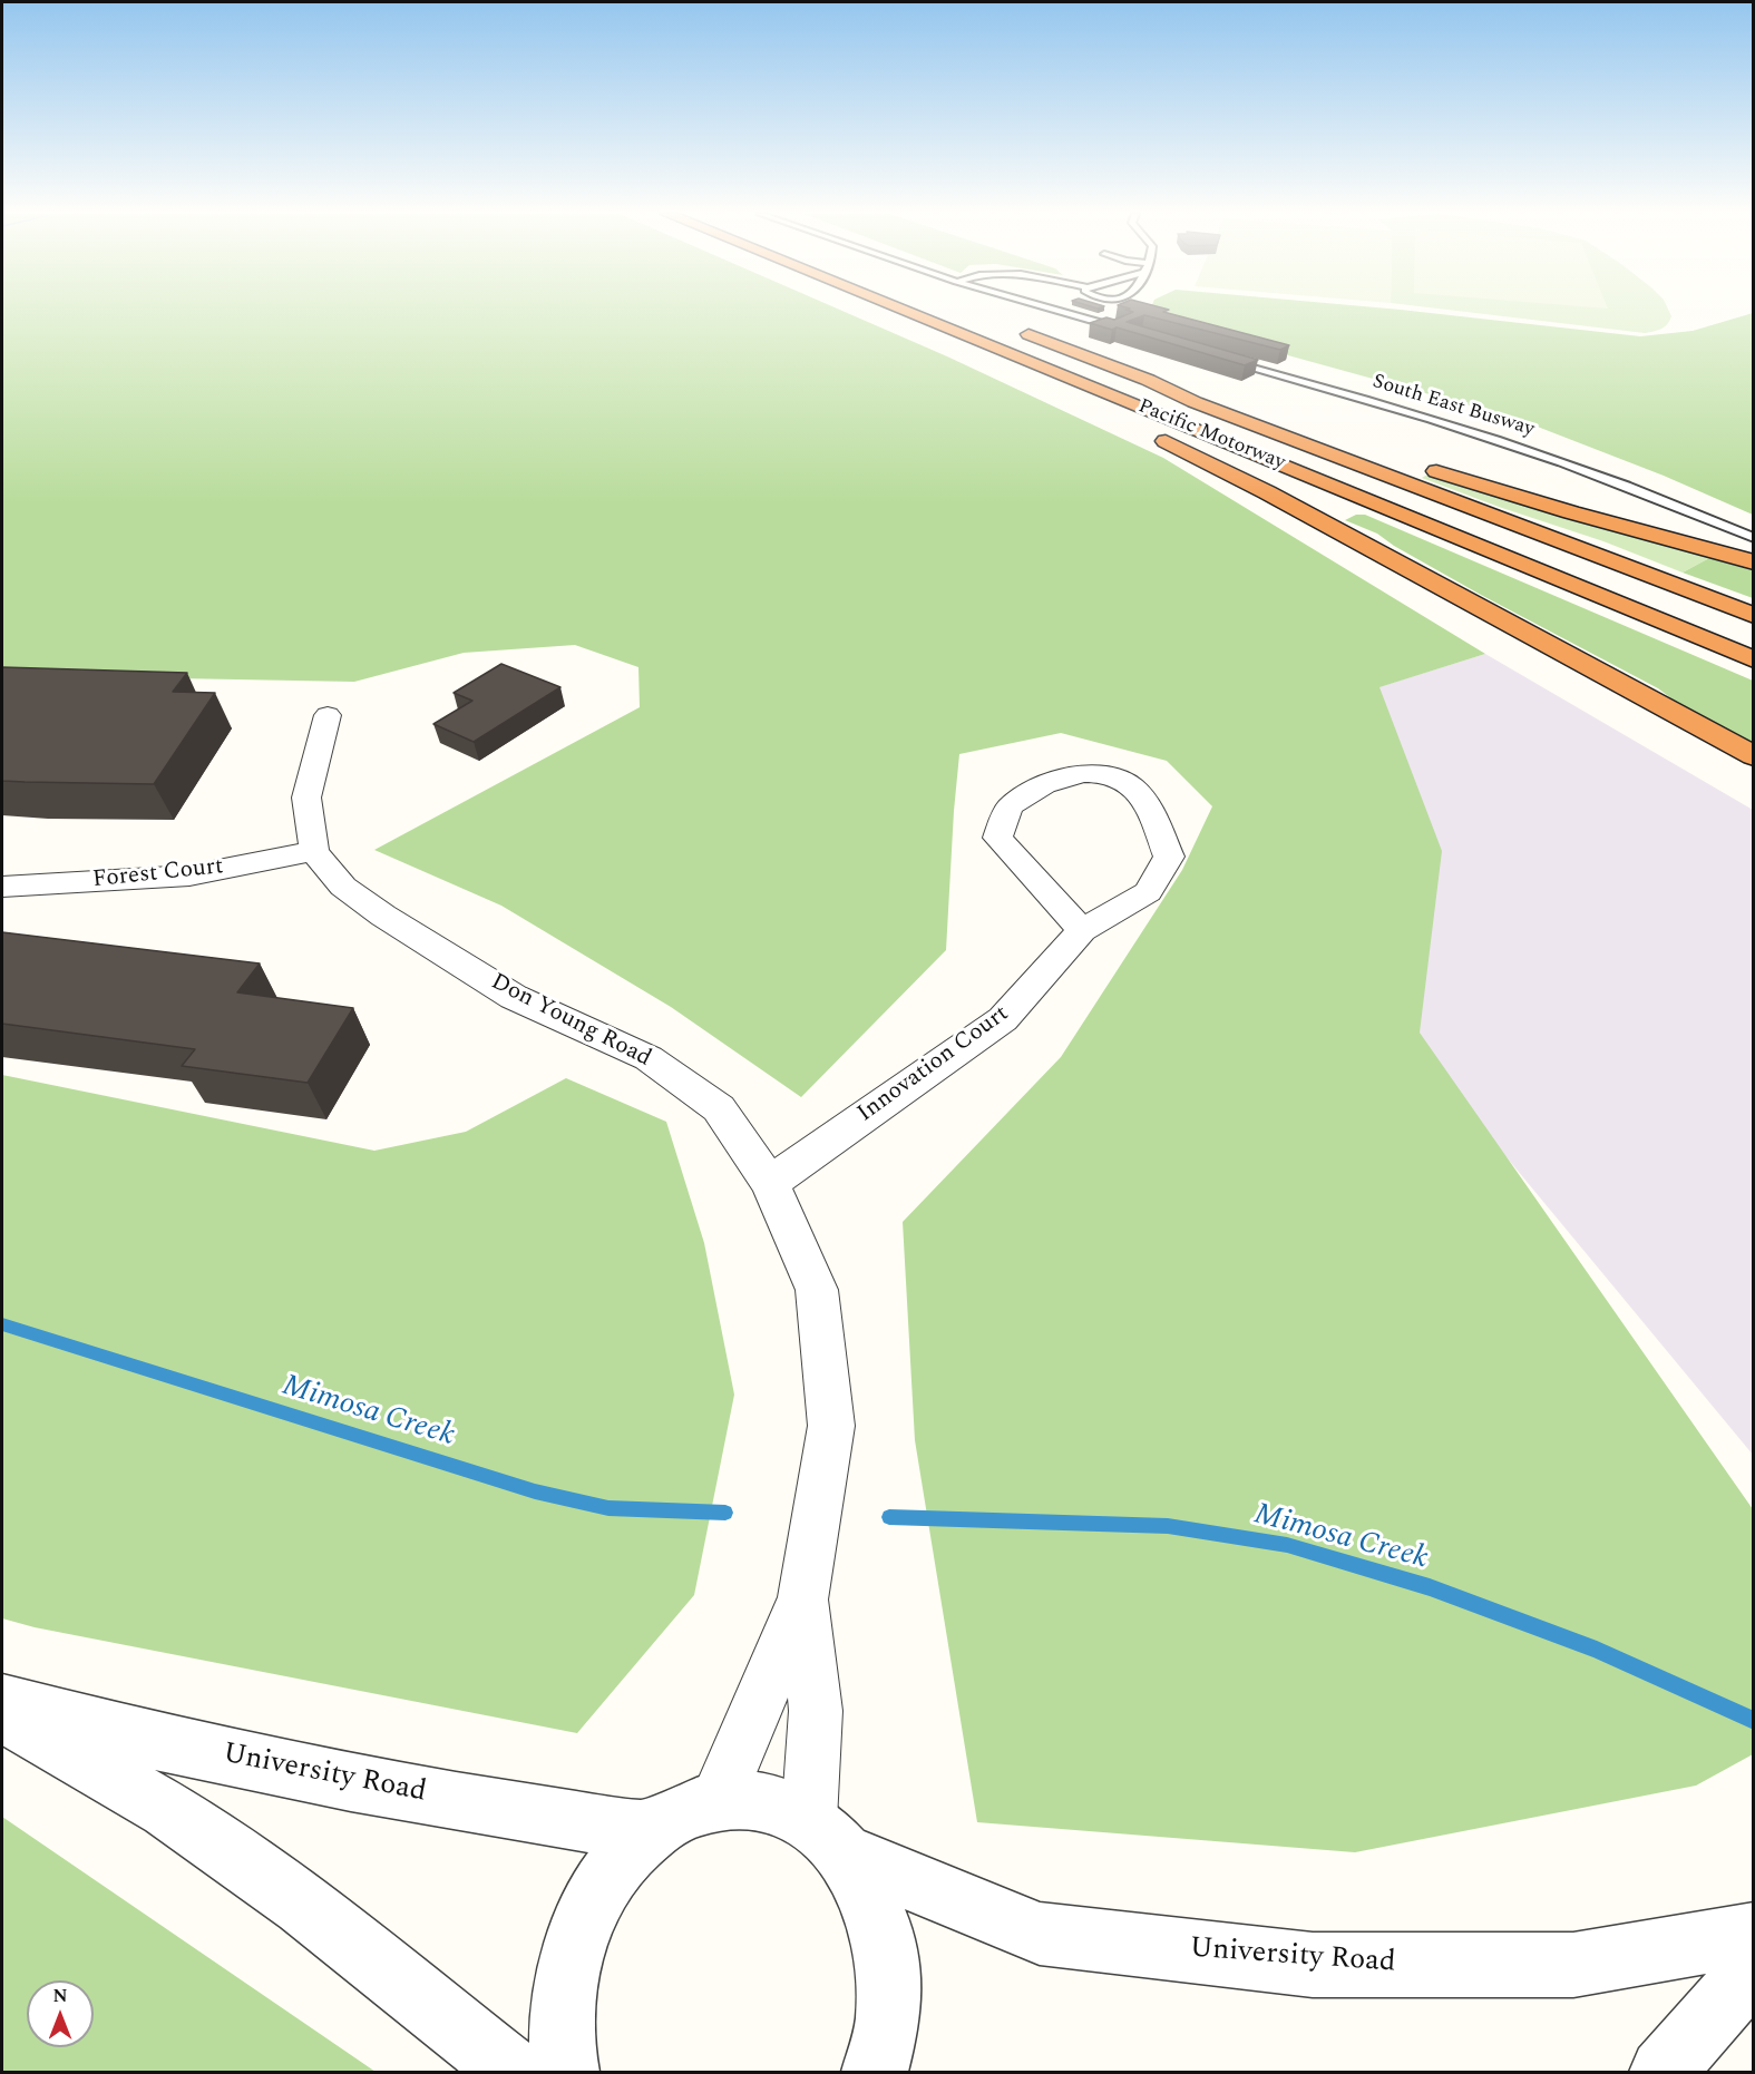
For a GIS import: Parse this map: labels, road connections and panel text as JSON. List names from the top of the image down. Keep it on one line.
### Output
{"streets":{"highway":["Pacific Motorway"],"street":["Forest Court","Don Young Road","Innovation Court","University Road"],"lane":["South East Busway"]},"crossings":[["Forest Court","Don Young Road"],["Don Young Road","Innovation Court"],["Don Young Road","University Road"]],"water":["Mimosa Creek"],"north":"top"}
